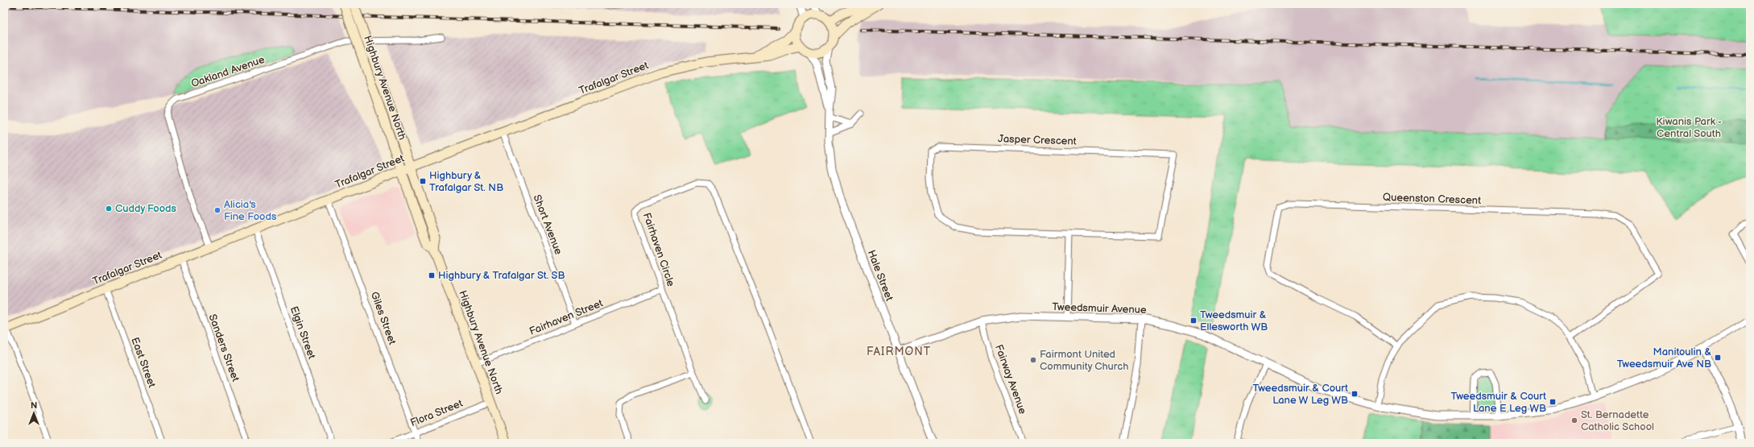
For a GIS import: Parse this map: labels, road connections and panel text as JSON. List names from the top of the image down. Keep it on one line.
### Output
{"streets":{"main road":["Trafalgar Street","Highbury Avenue North"],"street":["Oakland Avenue","Jasper Crescent","Queenston Crescent","Short Avenue","Fairhaven Circle","Hale Street","Tweedsmuir Avenue","Fairhaven Street","Giles Street","Elgin Street","Sanders Street","East Street","Fairway Avenue","Flora Street"]},"crossings":[["Oakland Avenue","Trafalgar Street"],["Trafalgar Street","Highbury Avenue North"],["Trafalgar Street","Short Avenue"],["Trafalgar Street","Hale Street"],["Trafalgar Street","Giles Street"],["Trafalgar Street","Elgin Street"],["Trafalgar Street","Sanders Street"],["Trafalgar Street","East Street"],["Highbury Avenue North","Fairhaven Street"],["Highbury Avenue North","Flora Street"],["Short Avenue","Fairhaven Street"],["Fairhaven Circle","Fairhaven Street"],["Hale Street","Tweedsmuir Avenue"],["Tweedsmuir Avenue","Fairway Avenue"],["Giles Street","Flora Street"]],"districts":["FAIRMONT"],"parks":["Kiwanis Park - Central South"],"places":{"transit":["Highbury & Trafalgar St. NB","Highbury & Trafalgar St. SB","Tweedsmuir & Ellesworth WB","Manitoulin & Tweedsmuir Ave NB","Tweedsmuir & Court Lane W Leg WB","Tweedsmuir & Court Lane E Leg WB"],"other":["Cuddy Foods","Alicia's Fine Foods","Fairmont United Community Church","St. Bernadette Catholic School"]},"north":"top"}
